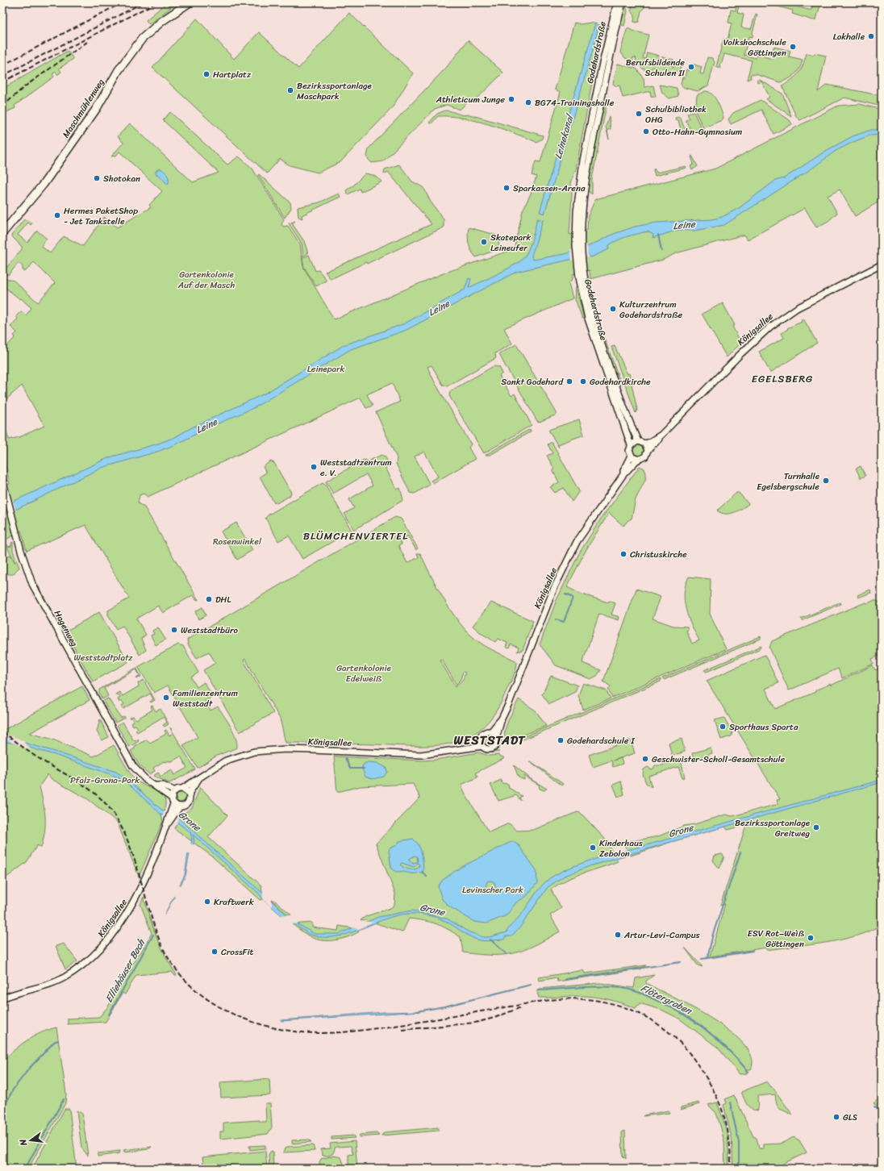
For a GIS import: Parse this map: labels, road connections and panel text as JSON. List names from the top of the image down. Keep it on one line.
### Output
{"streets":{"main road":["Maschmühlenweg"],"street":["Godehardstraße","Königsallee","Hagenweg"]},"crossings":[["Godehardstraße","Königsallee"],["Königsallee","Hagenweg"]],"districts":["EGELSBERG","BLÜMCHENVIERTEL","WESTSTADT"],"water":["Leinekanal","Leine","Grone","Elliehäuser Bach","Flötergraben"],"parks":["Gartenkolonie Auf der Masch","Leinepark","Rosenwinkel","Weststadtplatz","Gartenkolonie Edelweiß","Pfalz-Grona-Park","Levinscher Park"],"places":["Lokhalle","Volkshochschule Göttingen","Berufsbildende Schulen II","Hartplatz","Bezirkssportanlage Maschpark","Athleticum Junge","BG74-Trainingshalle","Schulbibliothek OHG","Otto-Hahn-Gymnasium","Shotokan","Sparkassen-Arena","Hermes PaketShop - Jet Tankstelle","Skatepark Leineufer","Kulturzentrum Godehardstraße","Sankt Godehard","Godehardkirche","Weststadtzentrum e. V.","Turnhalle Egelsbergschule","Christuskirche","DHL","Weststadtbüro","Familienzentrum Weststadt","Sporthaus Sparta","Godehardschule I","Geschwister-Scholl-Gesamtschule","Bezirkssportanlage Greitweg","Kinderhaus Zebolon","Kraftwerk","Artur-Levi-Campus","ESV Rot–Weìß Göttingen","CrossFit","GLS"],"north":"left"}
